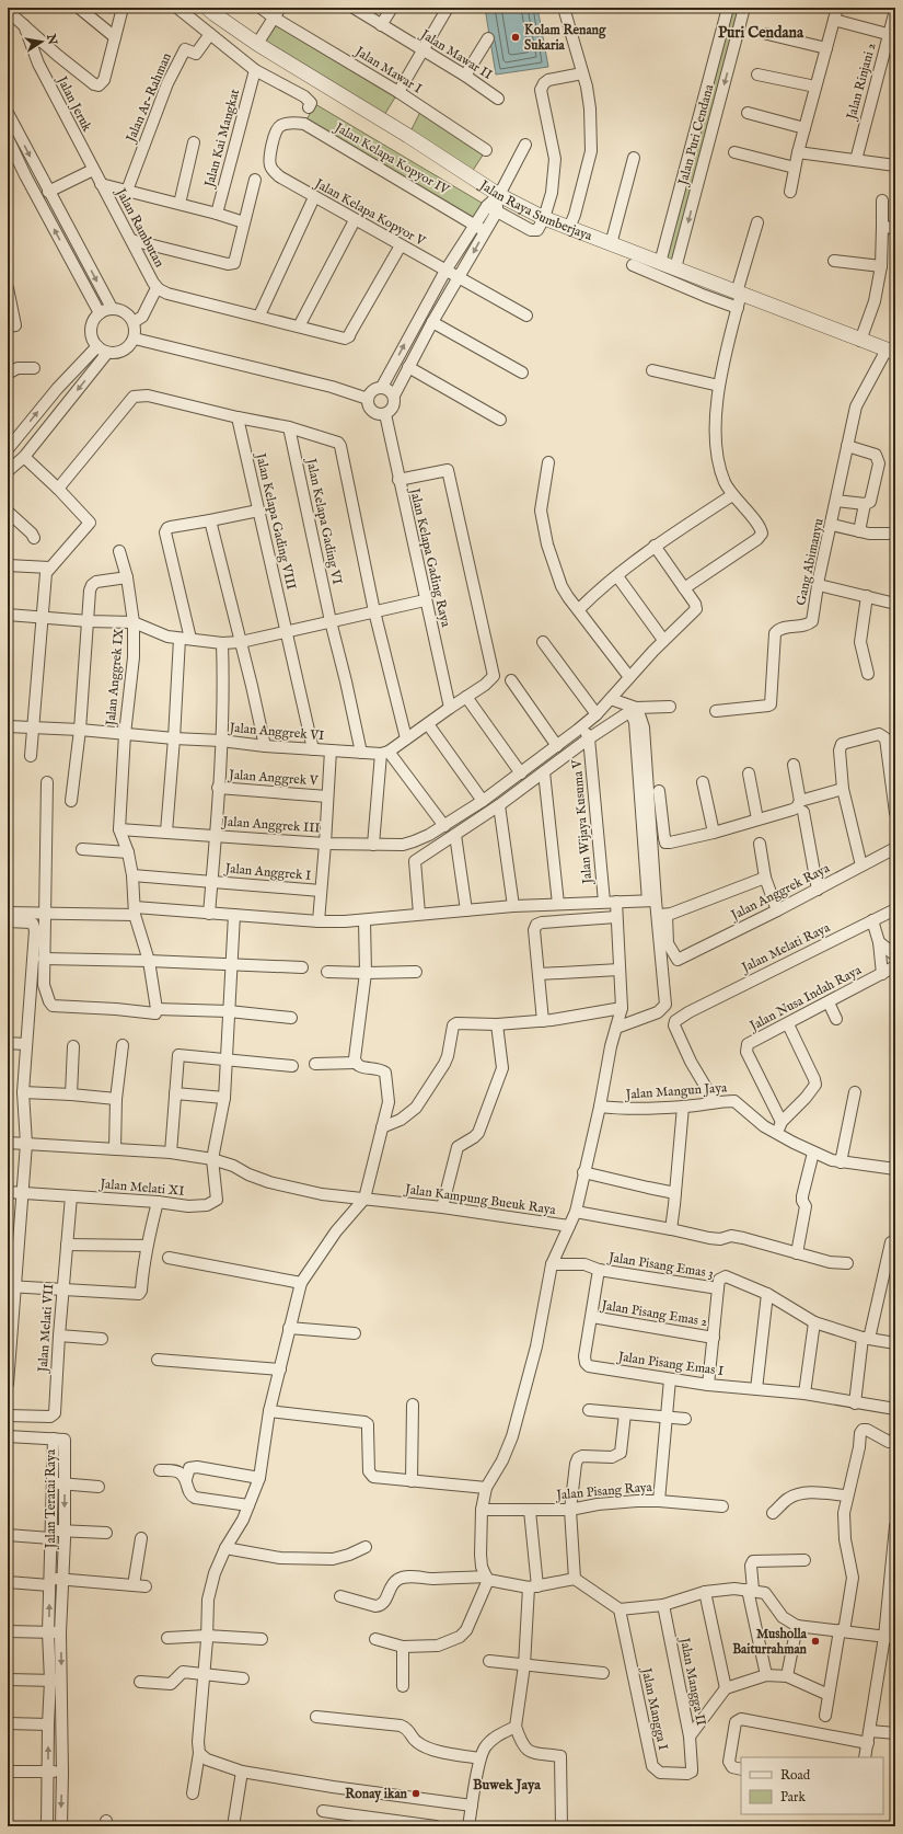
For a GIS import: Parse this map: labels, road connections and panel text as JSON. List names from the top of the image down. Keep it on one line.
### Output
{"streets":{"street":["Jalan Mawar II","Jalan Mawar I","Jalan Rinjani 2","Jalan Ar-Rahman","Jalan Jeruk","Jalan Puri Cendana","Jalan Kai Mangkat","Jalan Kelapa Kopyor IV","Jalan Raya Sumberjaya","Jalan Kelapa Kopyor V","Jalan Rambutan","Jalan Kelapa Gading VIII","Jalan Kelapa Gading VI","Jalan Kelapa Gading Raya","Gang Abimanyu","Jalan Anggrek IX","Jalan Anggrek VI","Jalan Anggrek V","Jalan Wijaya Kusuma V","Jalan Anggrek III","Jalan Anggrek I","Jalan Anggrek Raya","Jalan Melati Raya","Jalan Nusa Indah Raya","Jalan Mangun Jaya","Jalan Melati XI","Jalan Kampung Bueuk Raya","Jalan Pisang Emas 3","Jalan Pisang Emas 2","Jalan Melati VII","Jalan Pisang Emas I","Jalan Pisang Raya","Jalan Teratai Raya","Jalan Mangga II","Jalan Mangga I"]},"crossings":[["Jalan Jeruk","Jalan Rambutan"],["Jalan Puri Cendana","Jalan Raya Sumberjaya"],["Jalan Kelapa Kopyor IV","Jalan Kelapa Kopyor V"],["Jalan Raya Sumberjaya","Gang Abimanyu"],["Jalan Kelapa Kopyor V","Jalan Rambutan"],["Jalan Kelapa Gading VIII","Jalan Anggrek VI"],["Jalan Kelapa Gading VI","Jalan Anggrek VI"],["Jalan Anggrek IX","Jalan Anggrek VI"],["Jalan Anggrek IX","Jalan Anggrek III"],["Jalan Melati Raya","Jalan Mangun Jaya"],["Jalan Melati XI","Jalan Kampung Bueuk Raya"],["Jalan Melati XI","Jalan Melati VII"],["Jalan Kampung Bueuk Raya","Jalan Pisang Raya"],["Jalan Pisang Emas 3","Jalan Pisang Emas I"],["Jalan Pisang Emas 2","Jalan Pisang Emas I"],["Jalan Pisang Emas I","Jalan Pisang Raya"],["Jalan Mangga II","Jalan Mangga I"]],"districts":["Puri Cendana","Buwek Jaya"],"places":["Kolam Renang Sukaria","Musholla Baiturrahman","Ronay ikan"],"legend":["Road","Park"],"north":"right"}
